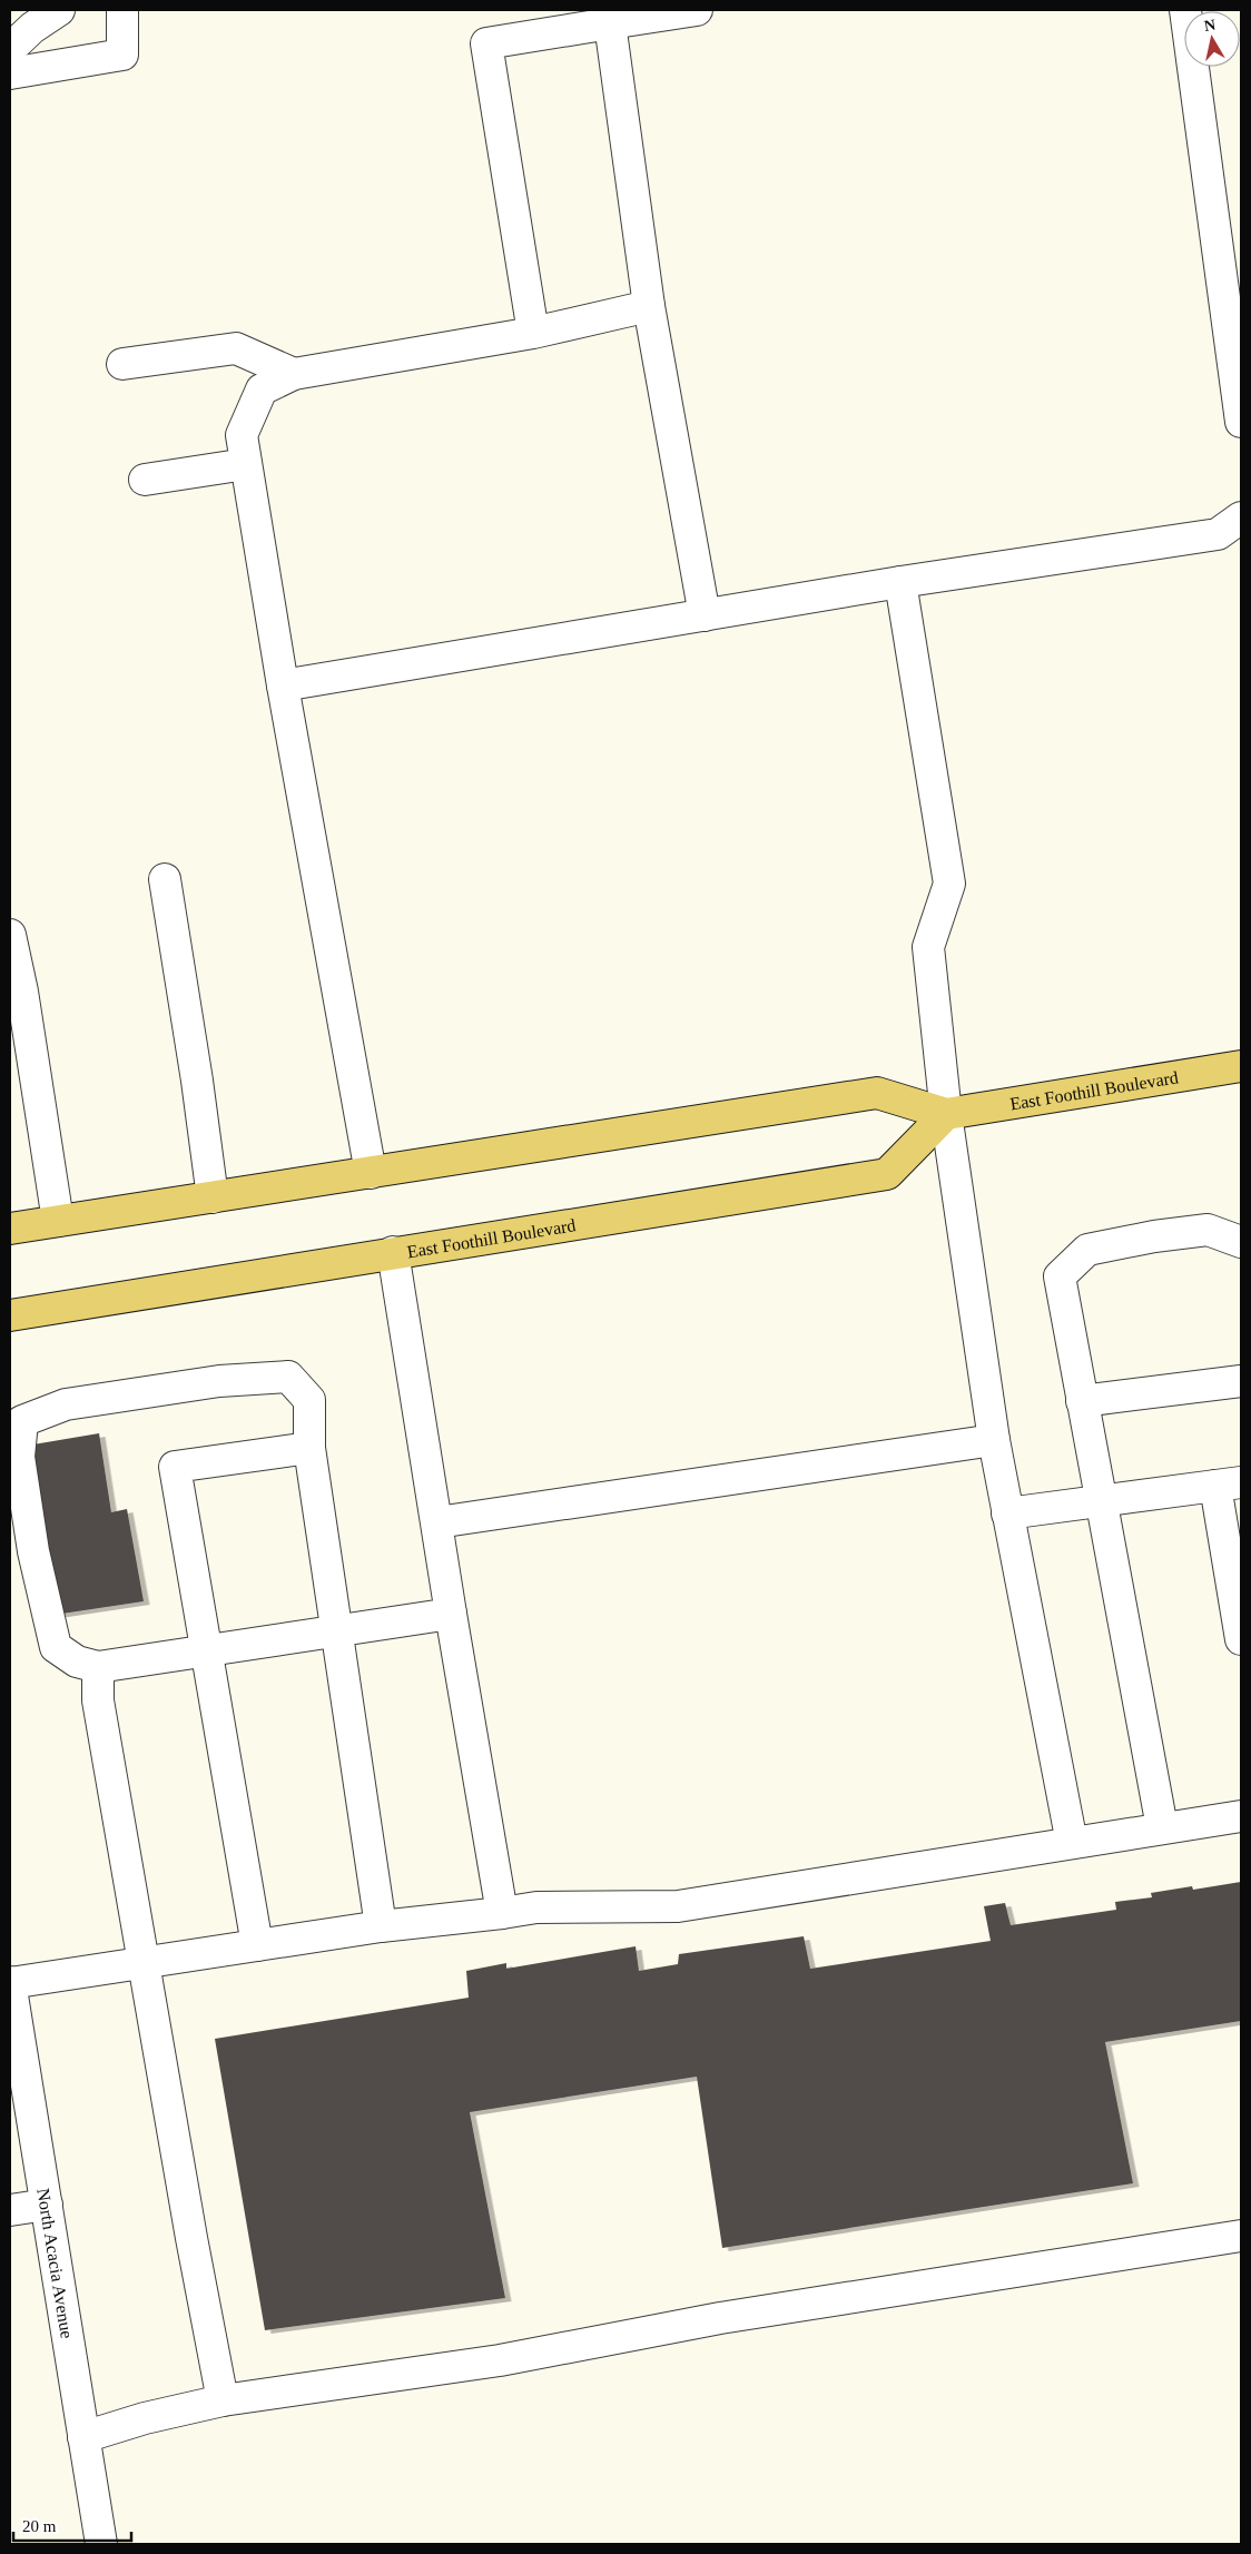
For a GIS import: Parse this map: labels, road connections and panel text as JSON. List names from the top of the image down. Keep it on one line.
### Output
{"streets":{"main road":["East Foothill Boulevard"],"street":["North Acacia Avenue"]},"scale_bar":"20 m","north":"top"}
